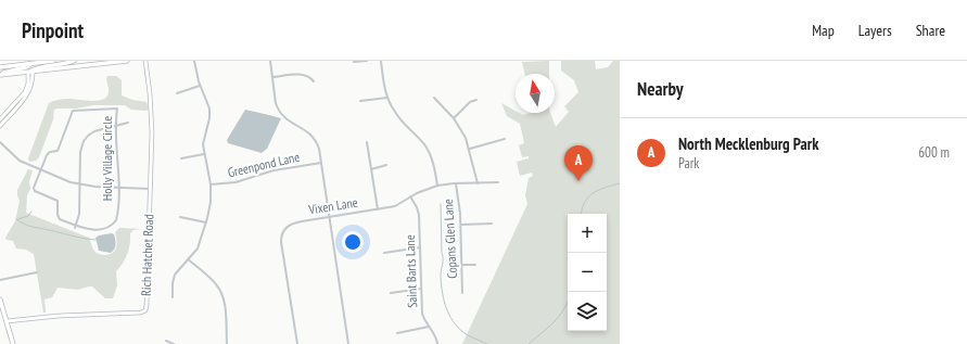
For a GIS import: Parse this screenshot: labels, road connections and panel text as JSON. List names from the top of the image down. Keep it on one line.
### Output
{"streets":{"street":["Holly Village Circle","Greenpond Lane","Vixen Lane","Copans Glen Lane","Rich Hatchet Road","Saint Barts Lane"]},"crossings":[["Vixen Lane","Copans Glen Lane"],["Vixen Lane","Saint Barts Lane"]],"north":"top","page":{"header":"Pinpoint","nav":["Map","Layers","Share"],"heading":"Nearby","list":[{"mark":"A","name":"North Mecklenburg Park","note":"Park","value":"600 m"}],"pins":"A","map_buttons":["+","−"]}}
